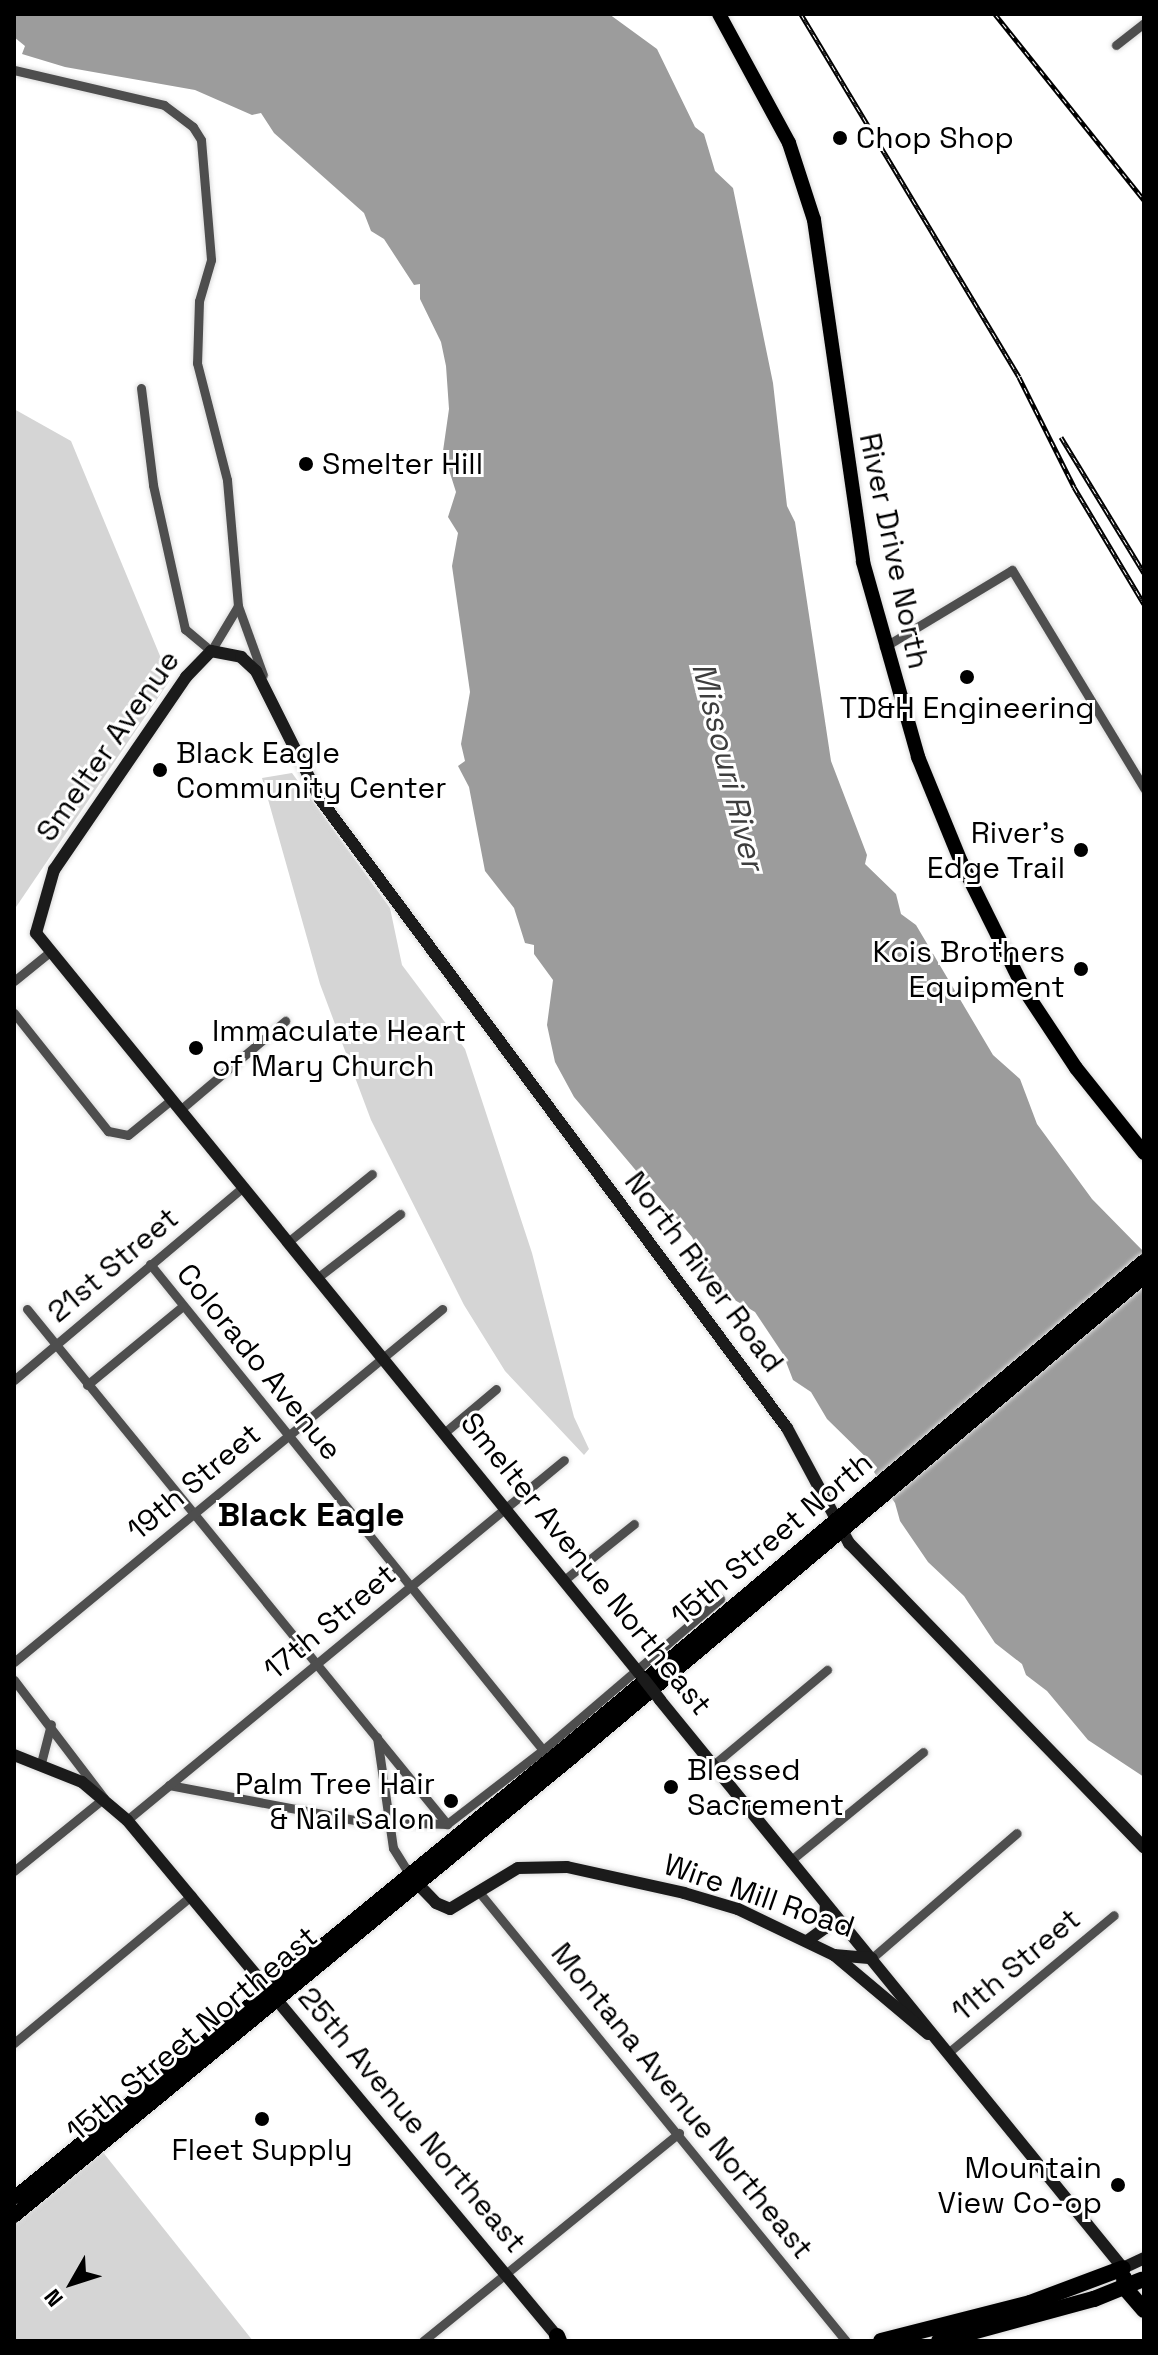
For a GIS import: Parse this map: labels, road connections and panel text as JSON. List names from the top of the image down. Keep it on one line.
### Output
{"streets":{"highway":["Smelter Avenue Northeast"],"main road":["River Drive North","15th Street North","15th Street Northeast"],"street":["Smelter Avenue","21st Street","North River Road","Colorado Avenue","19th Street","17th Street","Wire Mill Road","11th Street","Montana Avenue Northeast","25th Avenue Northeast"]},"crossings":[["Smelter Avenue","North River Road"],["Smelter Avenue","Smelter Avenue Northeast"],["21st Street","Colorado Avenue"],["21st Street","Smelter Avenue Northeast"],["North River Road","15th Street North"],["Colorado Avenue","19th Street"],["Colorado Avenue","15th Street North"],["Colorado Avenue","17th Street"],["19th Street","Smelter Avenue Northeast"],["15th Street North","Smelter Avenue Northeast"],["15th Street North","Wire Mill Road"],["15th Street North","15th Street Northeast"],["Smelter Avenue Northeast","17th Street"],["Smelter Avenue Northeast","Wire Mill Road"],["Smelter Avenue Northeast","11th Street"],["17th Street","25th Avenue Northeast"],["Wire Mill Road","Montana Avenue Northeast"],["15th Street Northeast","25th Avenue Northeast"]],"districts":["Black Eagle"],"water":["Missouri River"],"places":["Chop Shop","Smelter Hill","TD&H Engineering","Black Eagle Community Center","River's Edge Trail","Kois Brothers Equipment","Immaculate Heart of Mary Church","Blessed Sacrement","Palm Tree Hair & Nail Salon","Fleet Supply","Mountain View Co-op"],"north":"bottom left"}
